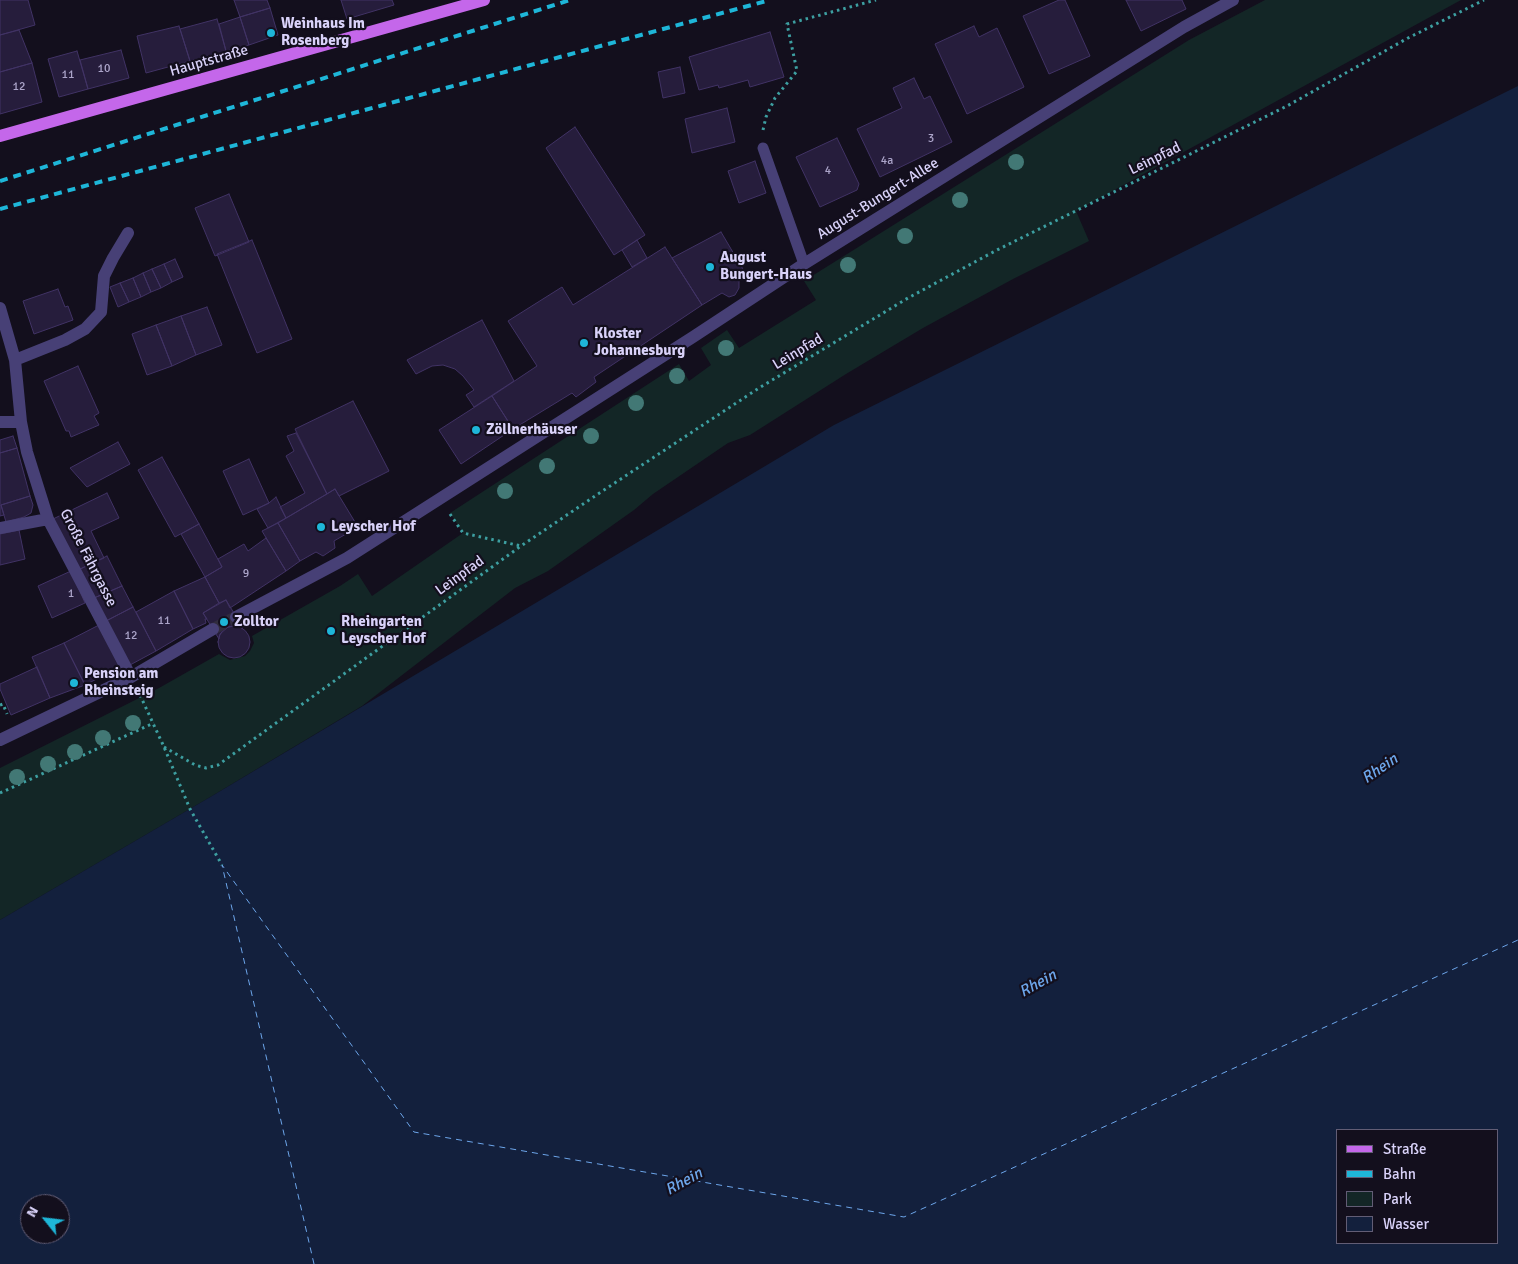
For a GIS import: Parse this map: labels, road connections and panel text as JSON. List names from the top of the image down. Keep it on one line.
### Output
{"streets":{"main road":["Hauptstraße"],"street":["August-Bungert-Allee","Große Fährgasse"],"path":["Leinpfad"]},"water":["Rhein"],"places":["Weinhaus Im Rosenberg","August Bungert-Haus","Kloster Johannesburg","Zöllnerhäuser","Leyscher Hof","Zolltor","Rheingarten Leyscher Hof","Pension am Rheinsteig"],"house_numbers":["10","11","12","3","4a","4","9","1","11","12"],"legend":["Straße","Bahn","Park","Wasser"],"north":"top left"}
